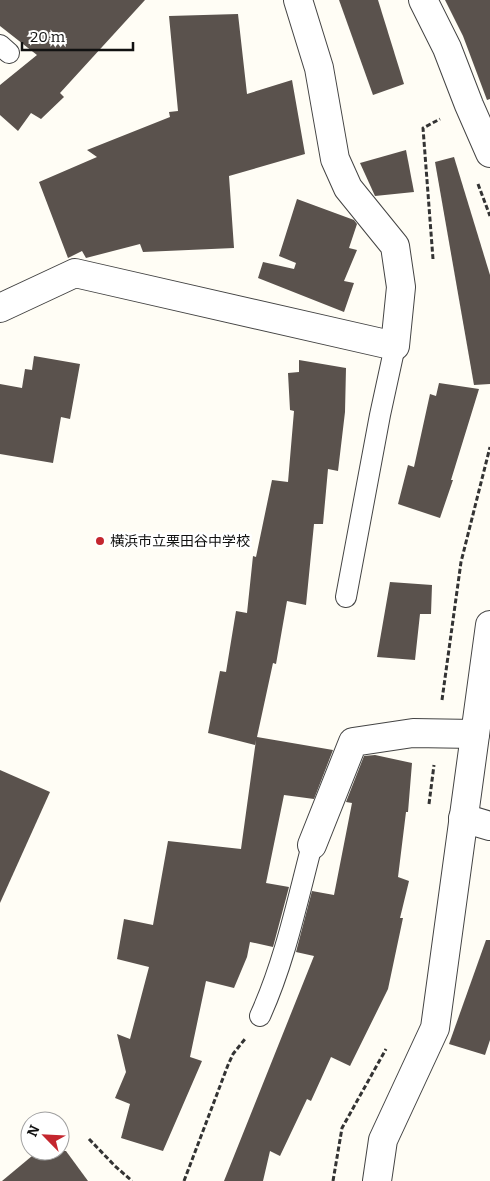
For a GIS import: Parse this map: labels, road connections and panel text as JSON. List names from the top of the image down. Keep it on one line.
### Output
{"places":["横浜市立栗田谷中学校"],"scale_bar":"20 m","north":"top left"}
